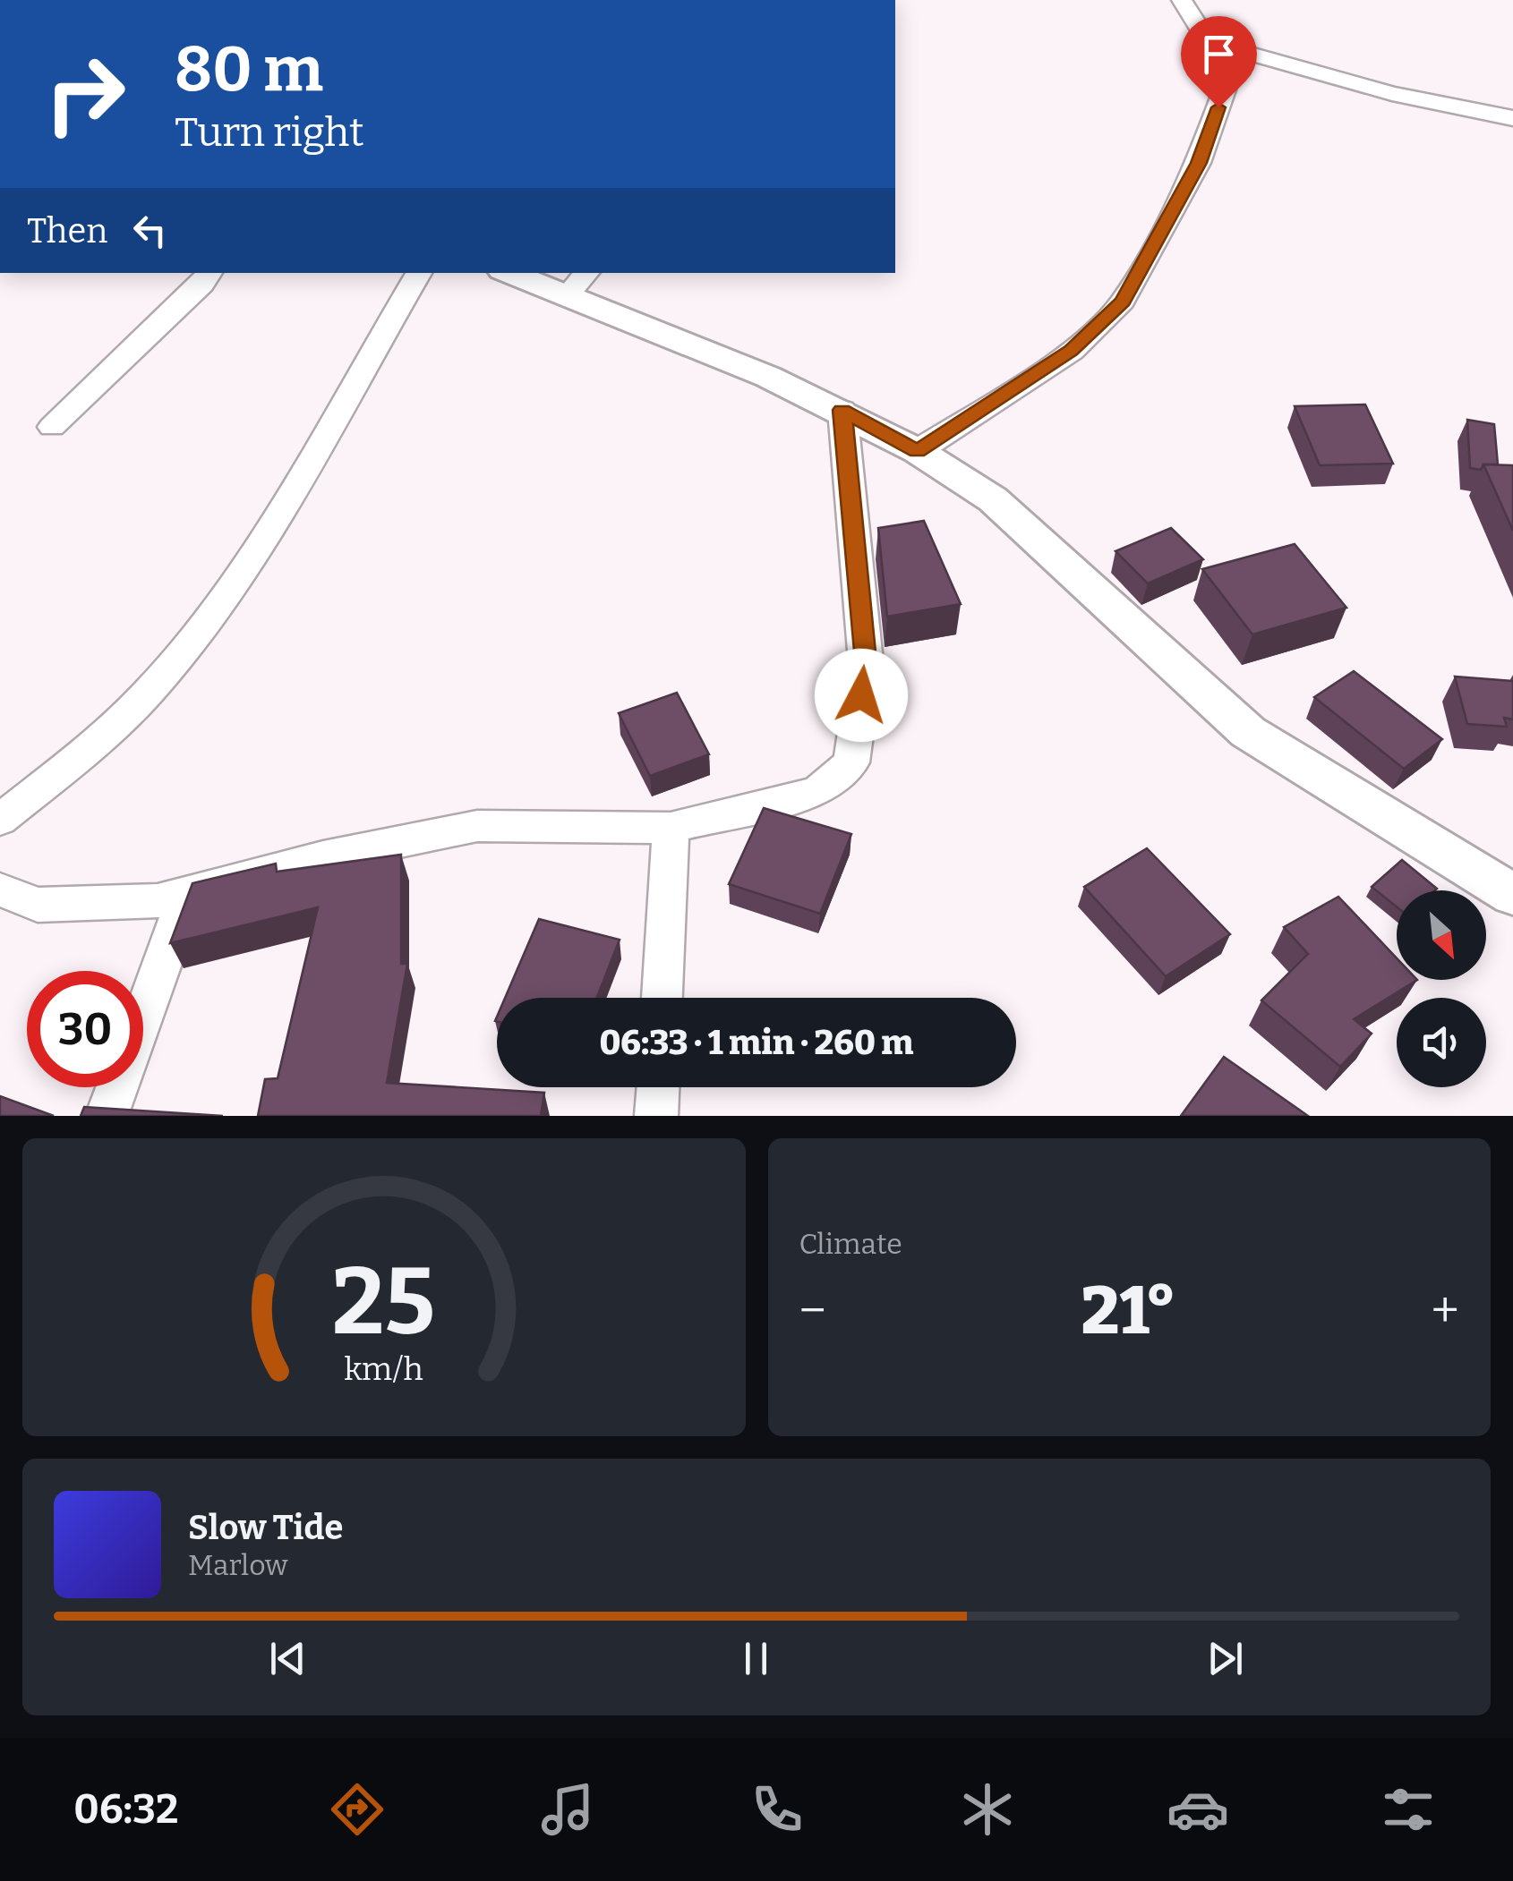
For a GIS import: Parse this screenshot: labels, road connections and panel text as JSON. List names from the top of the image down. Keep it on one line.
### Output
{"north":"bottom right","page":{"turn":["80 m","Turn right"],"then":"Then","limit":"30","trip":"06:33 · 1 min · 260 m","tile":"Climate","heat":["−","21°","+"],"song":["Slow Tide","Marlow"],"tabs":"06:32","gauge":["25","km/h"]}}
